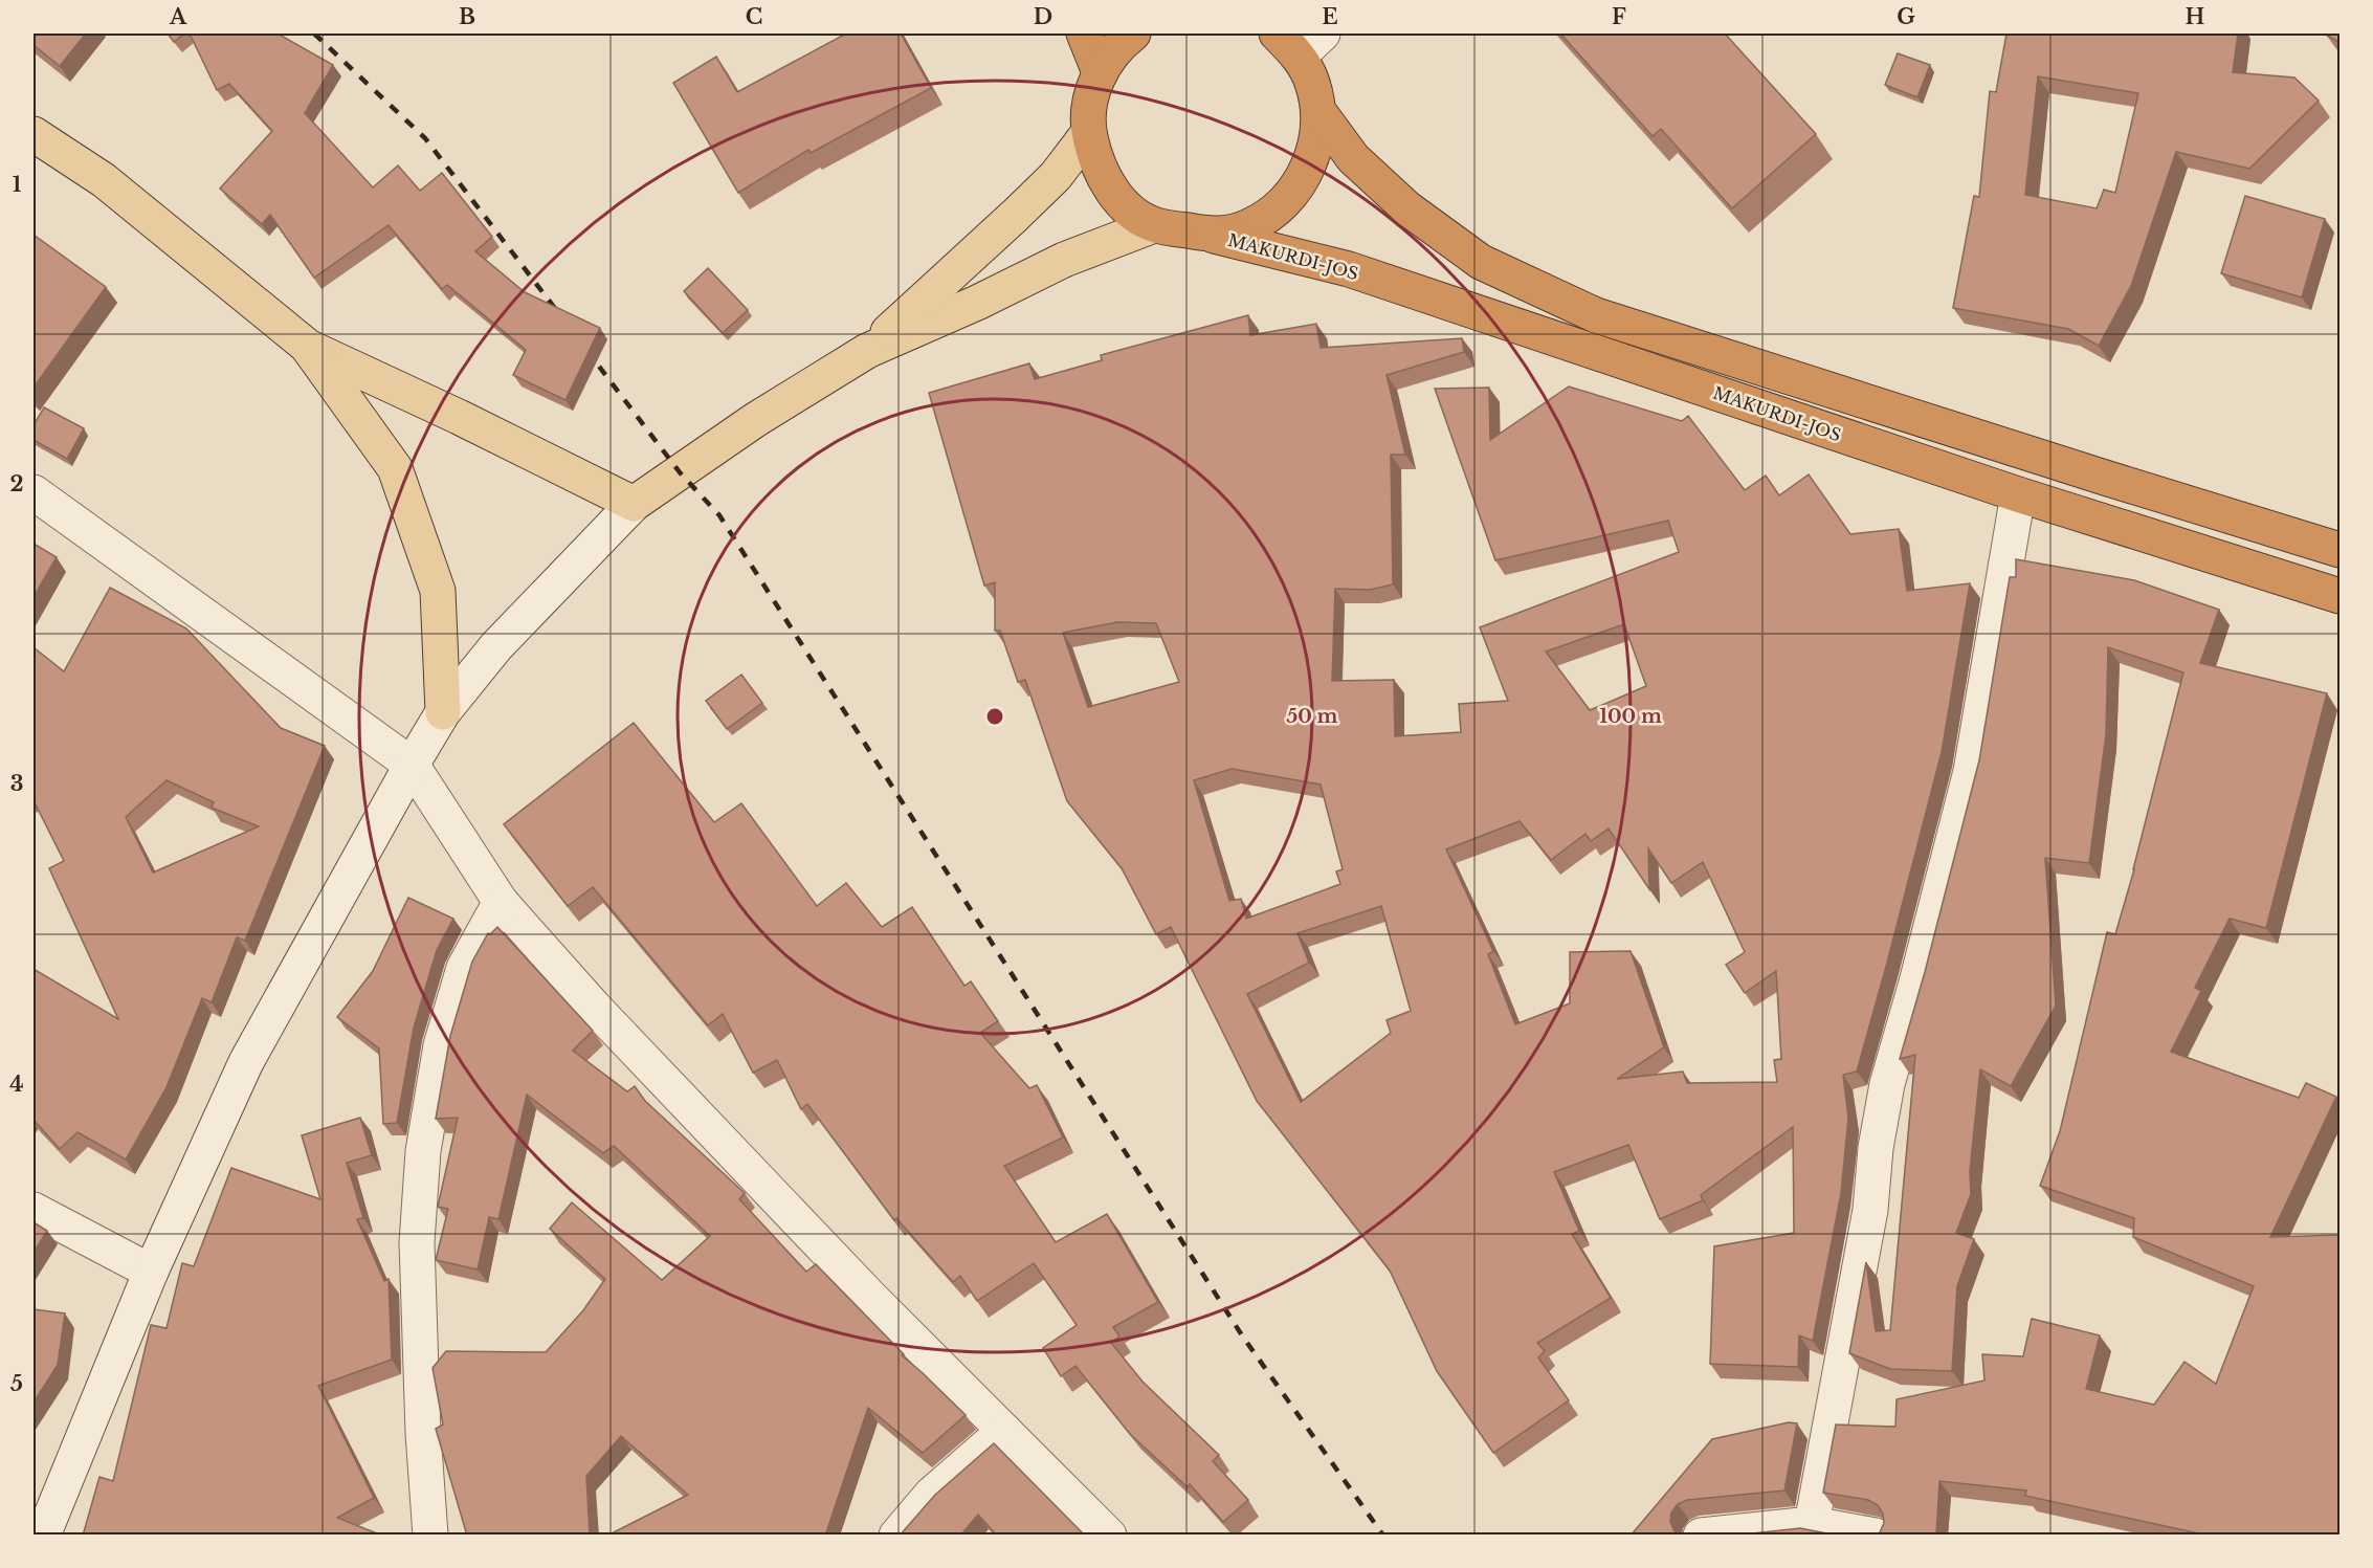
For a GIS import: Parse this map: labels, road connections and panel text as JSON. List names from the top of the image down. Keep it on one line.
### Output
{"streets":{"highway":["MAKURDI-JOS"]},"grid":{"columns":["A","B","C","D","E","F","G","H"],"rows":["1","2","3","4","5"]},"rings":["50 m","100 m"]}
